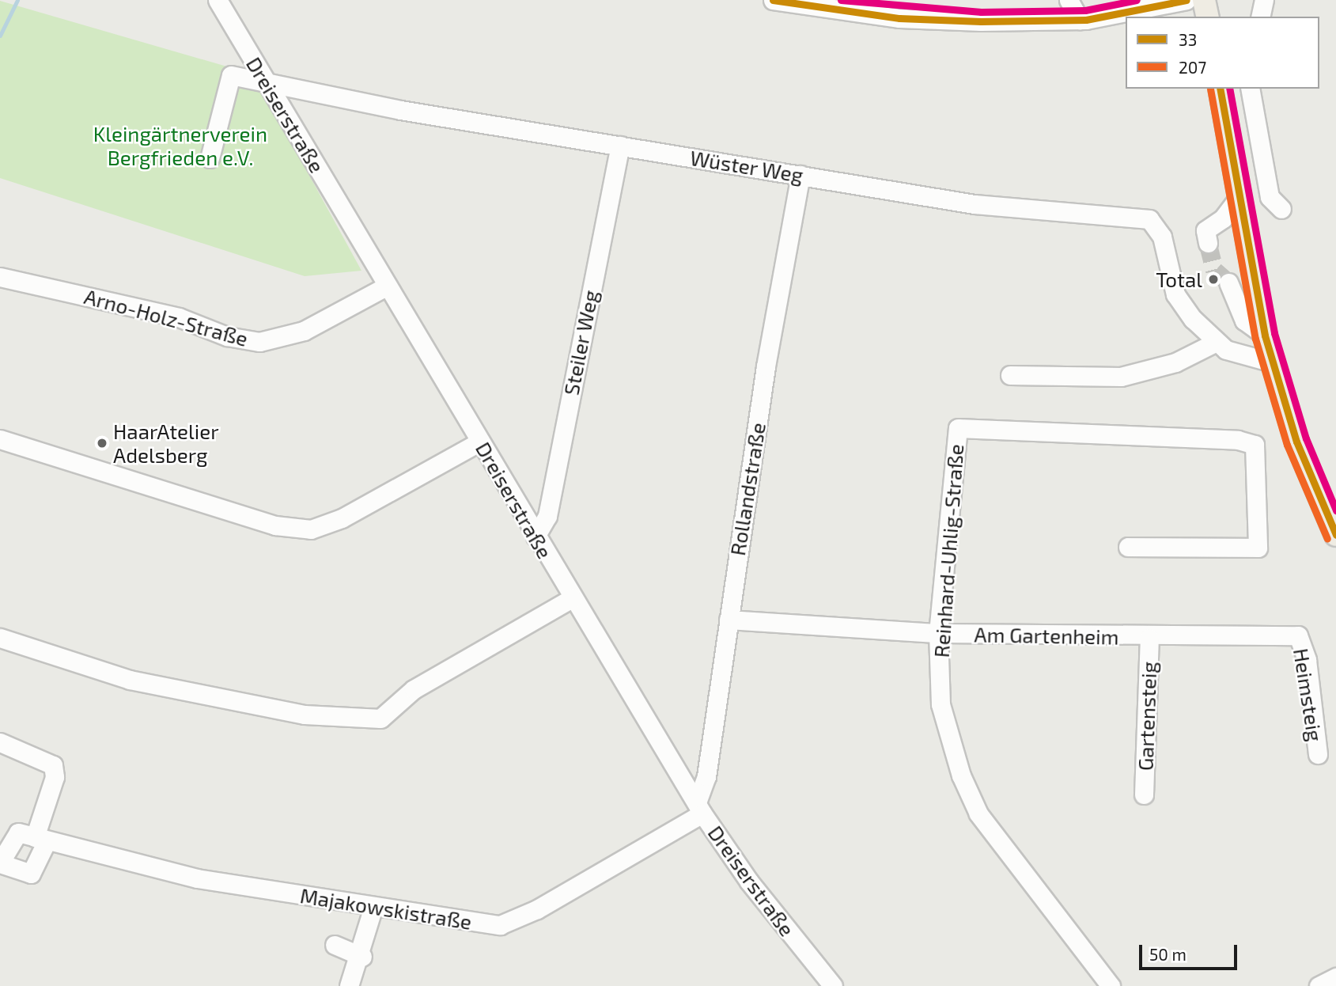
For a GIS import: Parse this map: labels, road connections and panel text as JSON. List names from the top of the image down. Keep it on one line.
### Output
{"streets":{"street":["Dreiserstraße","Wüster Weg","Arno-Holz-Straße","Steiler Weg","Rollandstraße","Reinhard-Uhlig-Straße","Am Gartenheim","Heimsteig","Gartensteig","Majakowskistraße"]},"crossings":[["Dreiserstraße","Wüster Weg"],["Dreiserstraße","Arno-Holz-Straße"],["Dreiserstraße","Steiler Weg"],["Dreiserstraße","Rollandstraße"],["Dreiserstraße","Majakowskistraße"],["Wüster Weg","Steiler Weg"],["Wüster Weg","Rollandstraße"],["Rollandstraße","Am Gartenheim"],["Rollandstraße","Majakowskistraße"],["Reinhard-Uhlig-Straße","Am Gartenheim"],["Am Gartenheim","Heimsteig"],["Am Gartenheim","Gartensteig"]],"parks":["Kleingärtnerverein Bergfrieden e.V."],"places":["Total","HaarAtelier Adelsberg"],"lines":["transit line 33","transit line 207"],"legend":["33","207"],"scale_bar":"50 m"}
